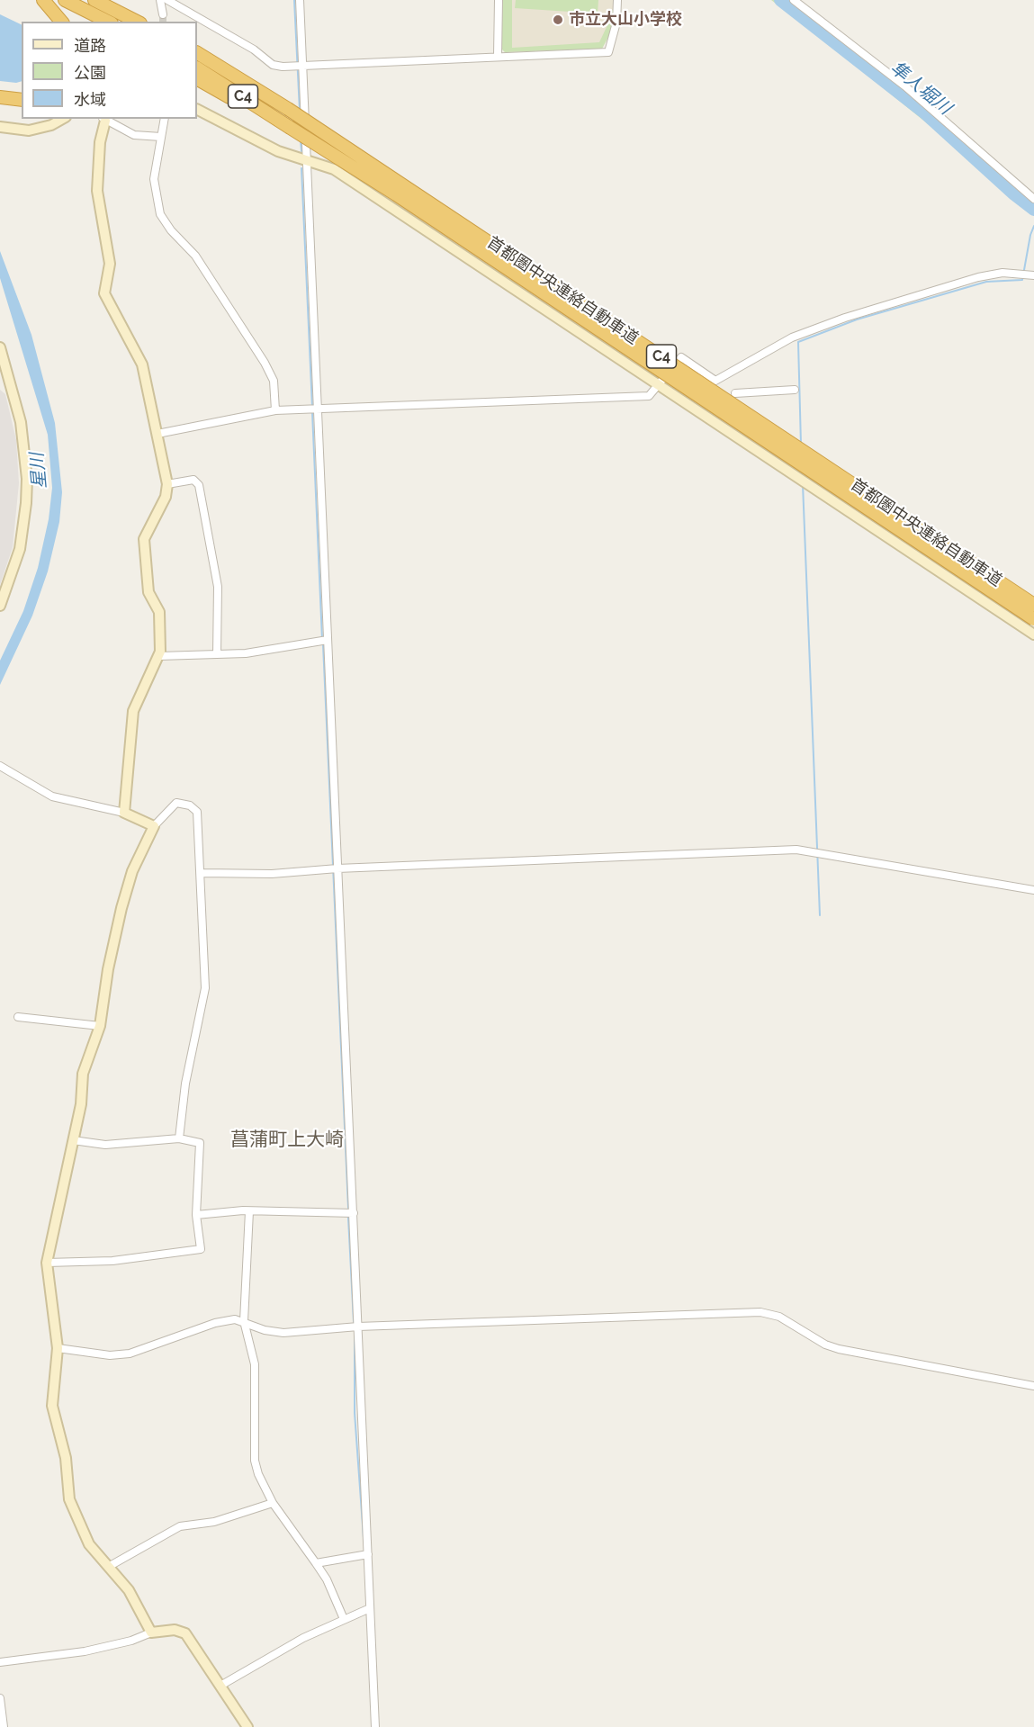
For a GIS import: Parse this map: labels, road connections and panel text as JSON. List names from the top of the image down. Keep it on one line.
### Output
{"streets":{"highway":["C4","首都圏中央連絡自動車道"]},"districts":["菖蒲町上大崎"],"water":["隼人堀川","星川"],"places":["市立大山小学校"],"legend":["道路","公園","水域"]}
